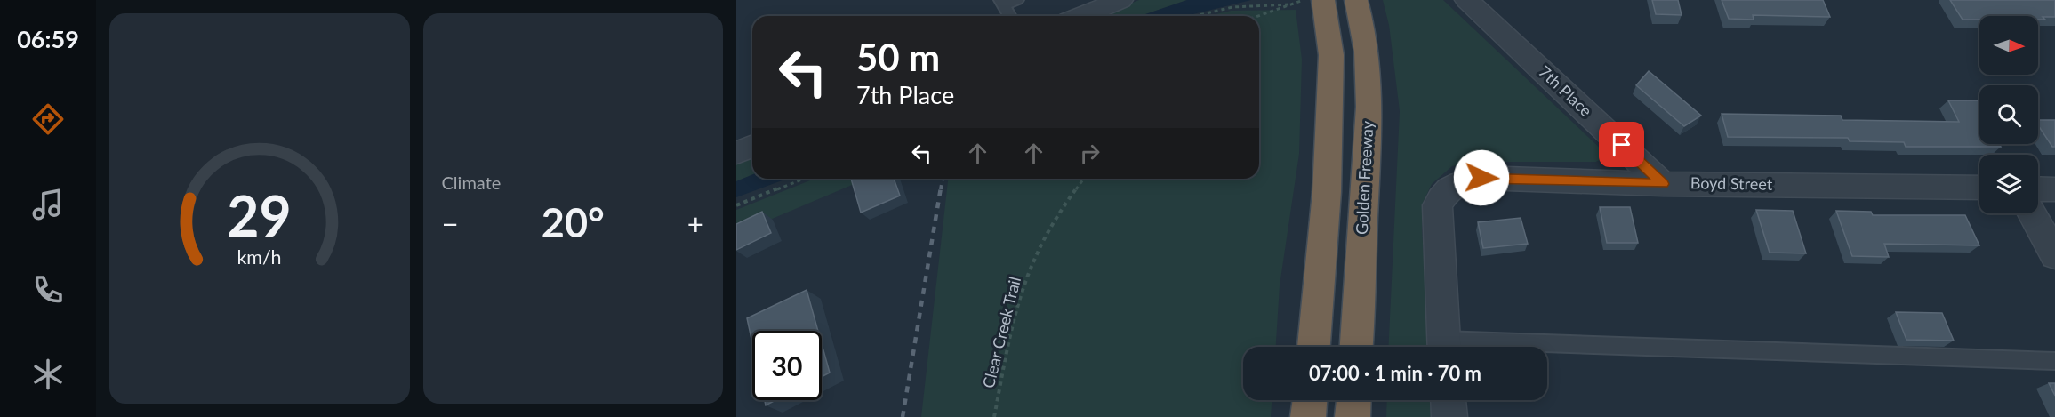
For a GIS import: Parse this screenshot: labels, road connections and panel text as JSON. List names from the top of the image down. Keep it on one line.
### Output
{"streets":{"highway":["Golden Freeway"],"street":["7th Place","Boyd Street"],"path":["Clear Creek Trail"]},"crossings":[["7th Place","Boyd Street"]],"north":"right","page":{"tabs":"06:59","tile":"Climate","turn":["50 m","7th Place"],"heat":["−","20°","+"],"limit":"30","trip":"07:00 · 1 min · 70 m","gauge":["29","km/h"]}}
